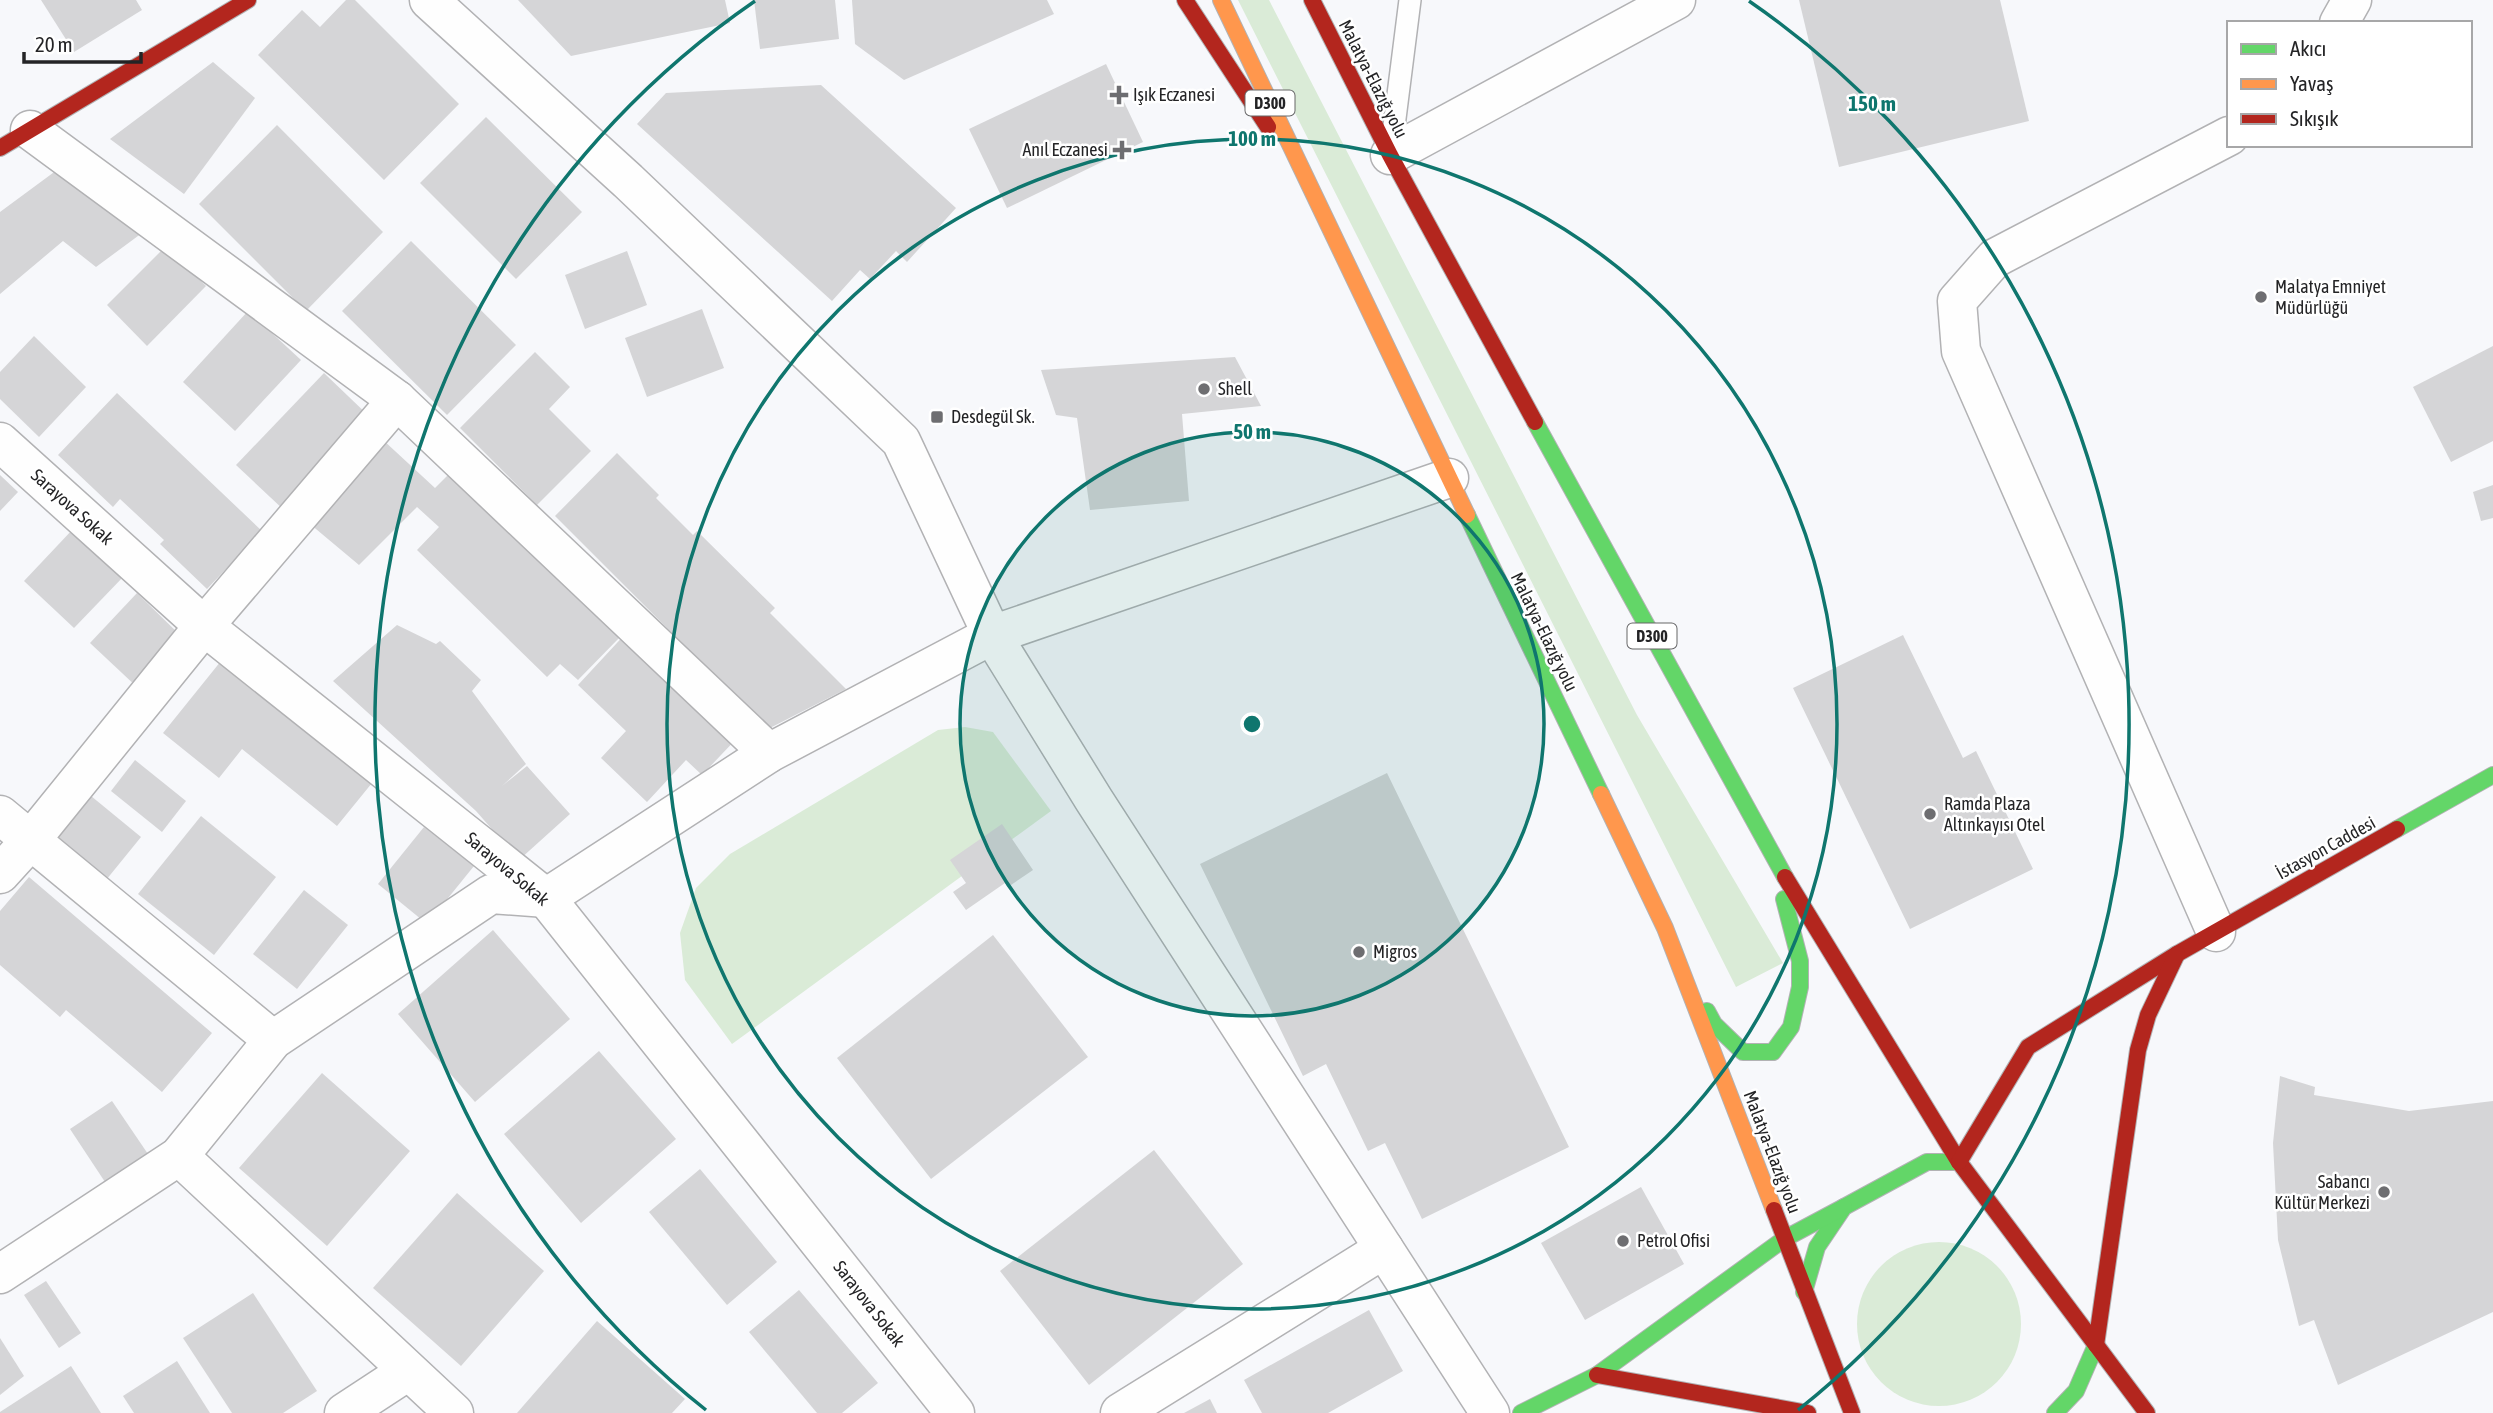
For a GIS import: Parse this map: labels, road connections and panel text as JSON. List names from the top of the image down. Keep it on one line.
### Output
{"streets":{"main road":["Malatya-Elazığ yolu","D300","İstasyon Caddesi"],"street":["Sarayova Sokak"]},"crossings":[["Malatya-Elazığ yolu","İstasyon Caddesi"]],"places":{"health":["Işık Eczanesi","Anıl Eczanesi"],"other":["Malatya Emniyet Müdürlüğü","Shell","Ramda Plaza Altınkayısı Otel","Migros","Sabancı Kültür Merkezi","Petrol Ofisi"],"transit":["Desdegül Sk."]},"legend":["Akıcı","Yavaş","Sıkışık"],"scale_bar":"20 m","rings":["150 m","100 m","50 m"]}
